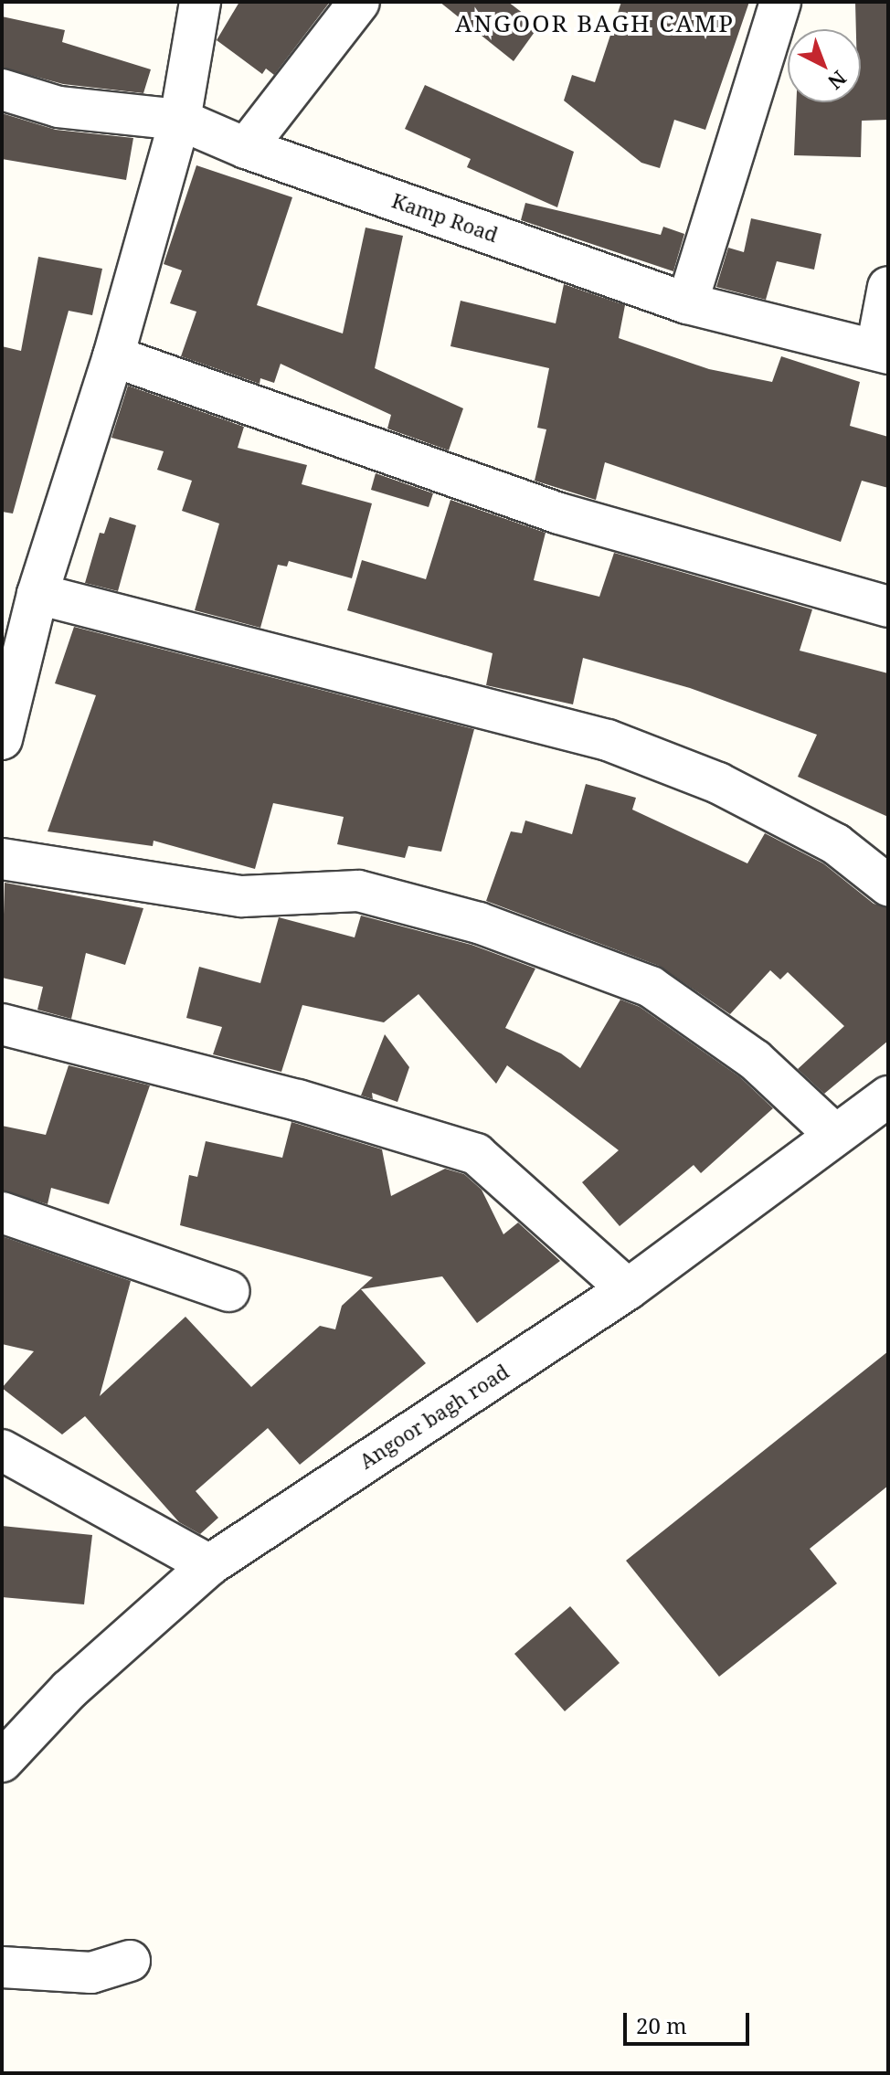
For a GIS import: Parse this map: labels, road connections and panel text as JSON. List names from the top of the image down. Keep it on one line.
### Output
{"streets":{"street":["Kamp Road","Angoor bagh road"]},"districts":["ANGOOR BAGH CAMP"],"scale_bar":"20 m","north":"bottom right"}
